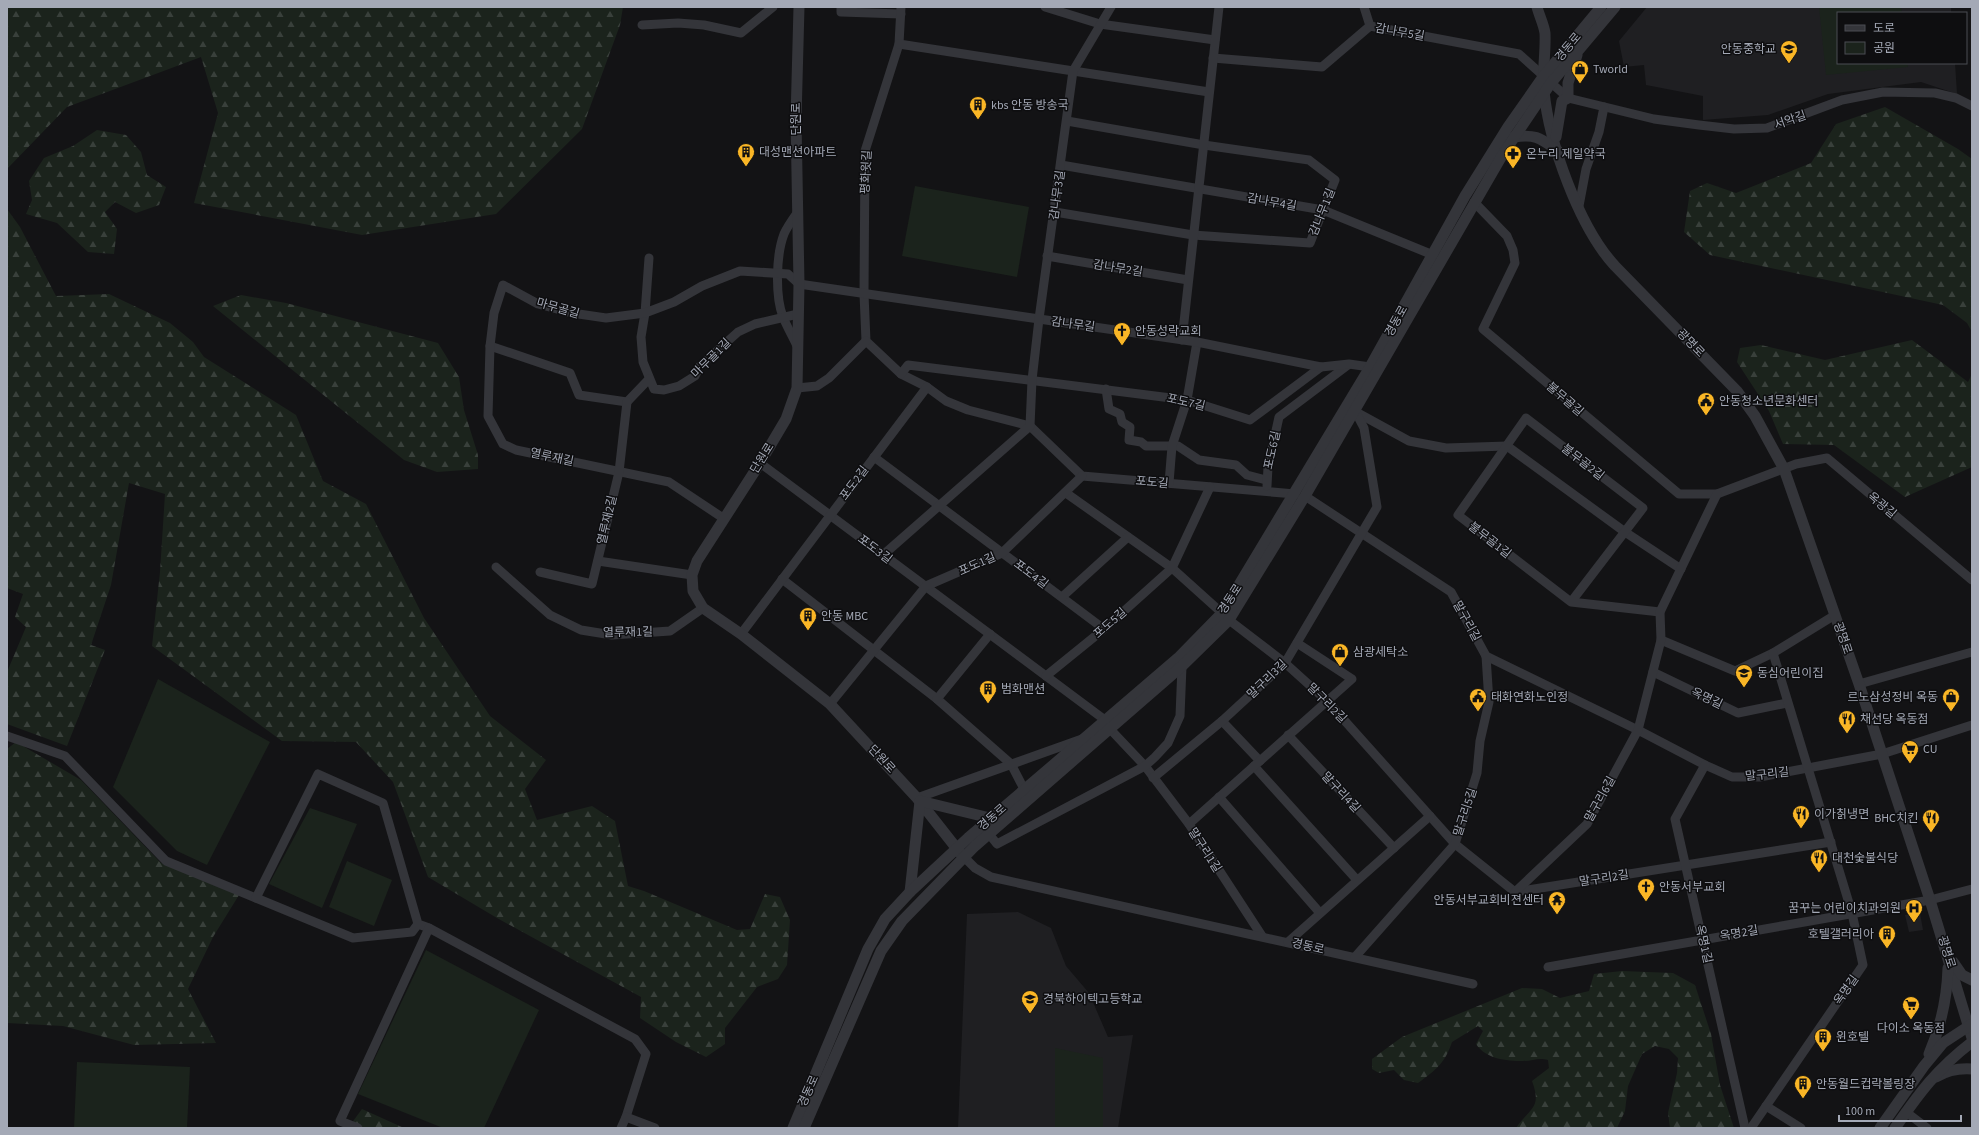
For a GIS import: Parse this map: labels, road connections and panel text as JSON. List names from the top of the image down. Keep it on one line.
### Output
{"streets":{"street":["감나무5길","경동로","단원로","서악길","평화윗길","감나무3길","감나무4길","감나무1길","감나무2길","마무골길","감나무길","광명로","마무골1길","불무골길","포도7길","포도6길","열루재길","불무골2길","포도길","포도2길","옥광길","열루재2길","불무골1길","포도3길","포도1길","포도4길","말구리길","포도5길","열루재1길","말구리3길","옥명길","말구리2길","말구리4길","말구리6길","말구리5길","말구리1길","옥명2길","옥명1길"]},"crossings":[["감나무5길","경동로"],["감나무5길","서악길"],["감나무5길","광명로"],["경동로","단원로"],["경동로","서악길"],["경동로","감나무4길"],["경동로","감나무길"],["경동로","광명로"],["경동로","불무골길"],["경동로","포도길"],["경동로","포도3길"],["경동로","말구리길"],["경동로","말구리3길"],["경동로","말구리2길"],["경동로","말구리5길"],["경동로","말구리1길"],["단원로","마무골길"],["단원로","감나무길"],["단원로","마무골1길"],["단원로","열루재길"],["단원로","포도2길"],["단원로","포도3길"],["단원로","포도1길"],["단원로","열루재1길"],["서악길","광명로"],["평화윗길","감나무길"],["감나무3길","감나무2길"],["감나무3길","감나무길"],["감나무4길","감나무1길"],["마무골길","감나무길"],["마무골길","열루재길"],["감나무길","포도7길"],["감나무길","포도6길"],["광명로","불무골길"],["광명로","옥광길"],["광명로","말구리길"],["광명로","옥명2길"],["불무골길","옥광길"],["포도7길","포도6길"],["열루재길","열루재2길"],["불무골2길","불무골1길"],["포도길","포도1길"],["포도길","말구리길"],["포도길","포도5길"],["포도2길","포도3길"],["포도2길","포도4길"],["포도3길","포도1길"],["포도3길","포도5길"],["포도3길","말구리1길"],["포도1길","포도4길"],["포도4길","포도5길"],["말구리길","말구리3길"],["말구리길","옥명길"],["말구리길","말구리6길"],["말구리길","말구리5길"],["말구리길","옥명1길"],["포도5길","말구리2길"],["말구리3길","말구리2길"],["말구리3길","말구리1길"],["옥명길","말구리2길"],["옥명길","옥명2길"],["말구리2길","말구리6길"],["말구리2길","말구리5길"],["말구리2길","옥명1길"],["옥명2길","옥명1길"]],"places":{"school or university":["안동중학교","동심어린이집","경북하이텍고등학교"],"shop":["Tworld","삼광세탁소","르노삼성정비 옥동"],"building":["kbs 안동 방송국","대성맨션아파트","안동 MBC","범화맨션","호텔갤러리아","윈호텔","안동월드컵락볼링장"],"pharmacy":["온누리 제일약국"],"church":["안동성락교회","안동서부교회"],"public building":["안동청소년문화센터","태화연화노인정"],"restaurant":["채선당 옥동점","이가칡냉면","BHC치킨","대천숯불식당"],"supermarket":["CU","다이소 옥동점"],"temple":["안동서부교회비젼센터"],"hospital":["꿈꾸는 어린이치과의원"]},"legend":["도로","공원"],"scale_bar":"100 m"}
